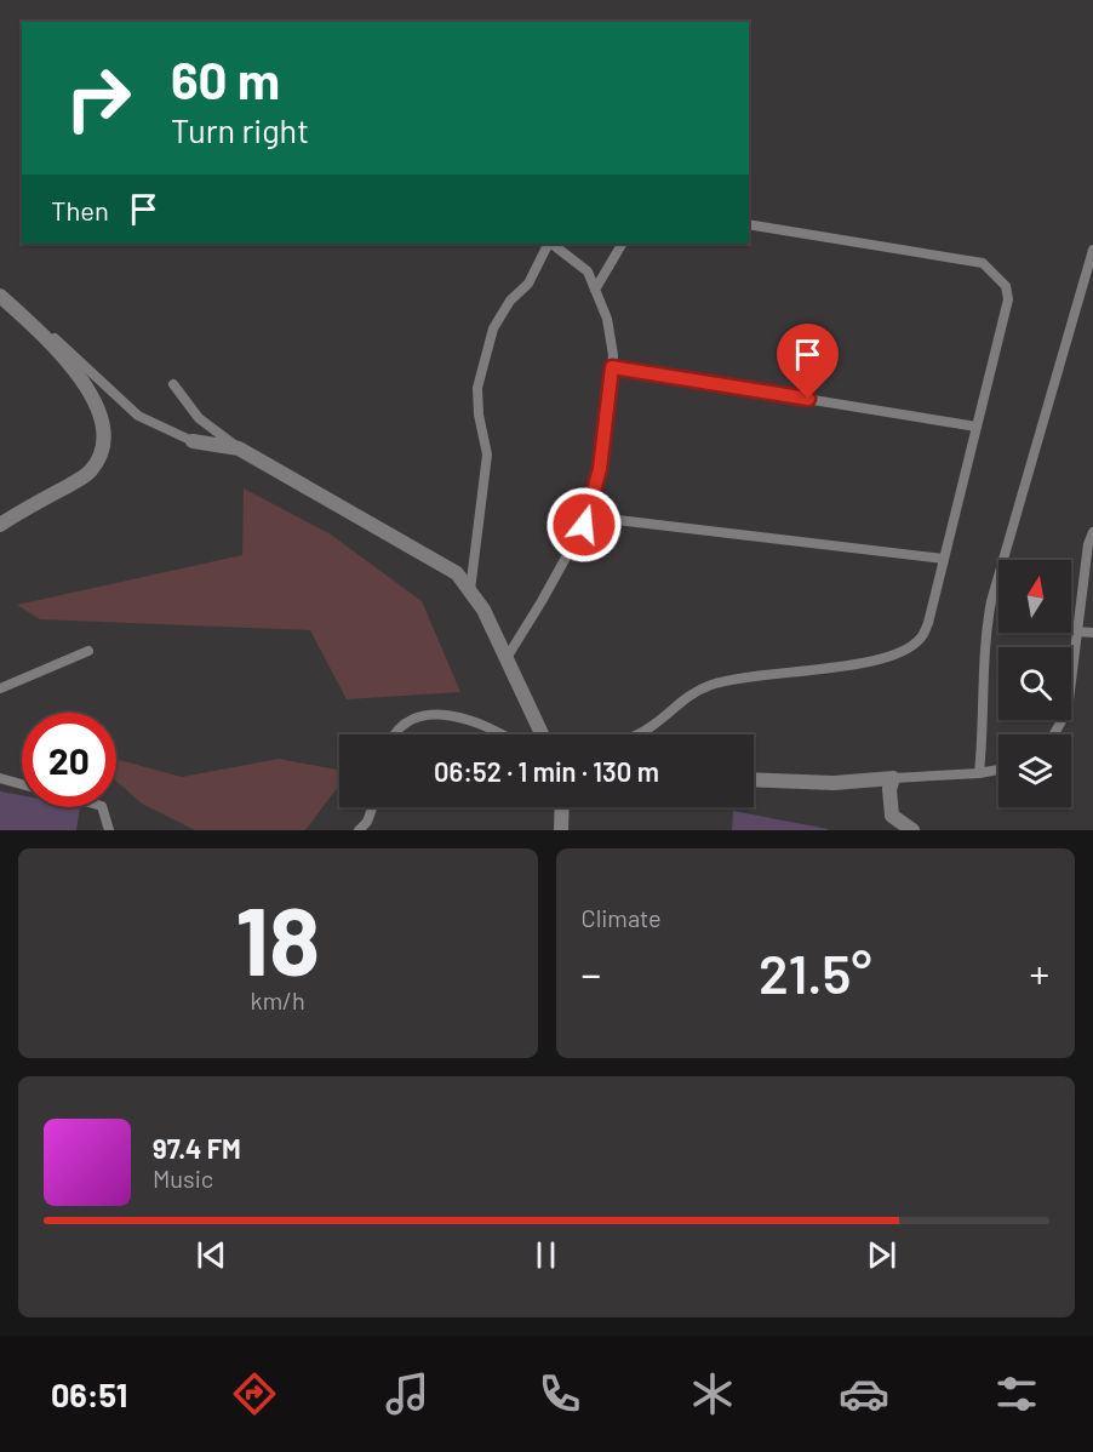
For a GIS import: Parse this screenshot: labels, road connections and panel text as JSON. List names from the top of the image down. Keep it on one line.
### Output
{"north":"top","page":{"turn":["60 m","Turn right"],"then":"Then","limit":"20","trip":"06:52 · 1 min · 130 m","tile":[["18","km/h"],"Climate"],"heat":["−","21.5°","+"],"song":["97.4 FM","Music"],"tabs":"06:51"}}
